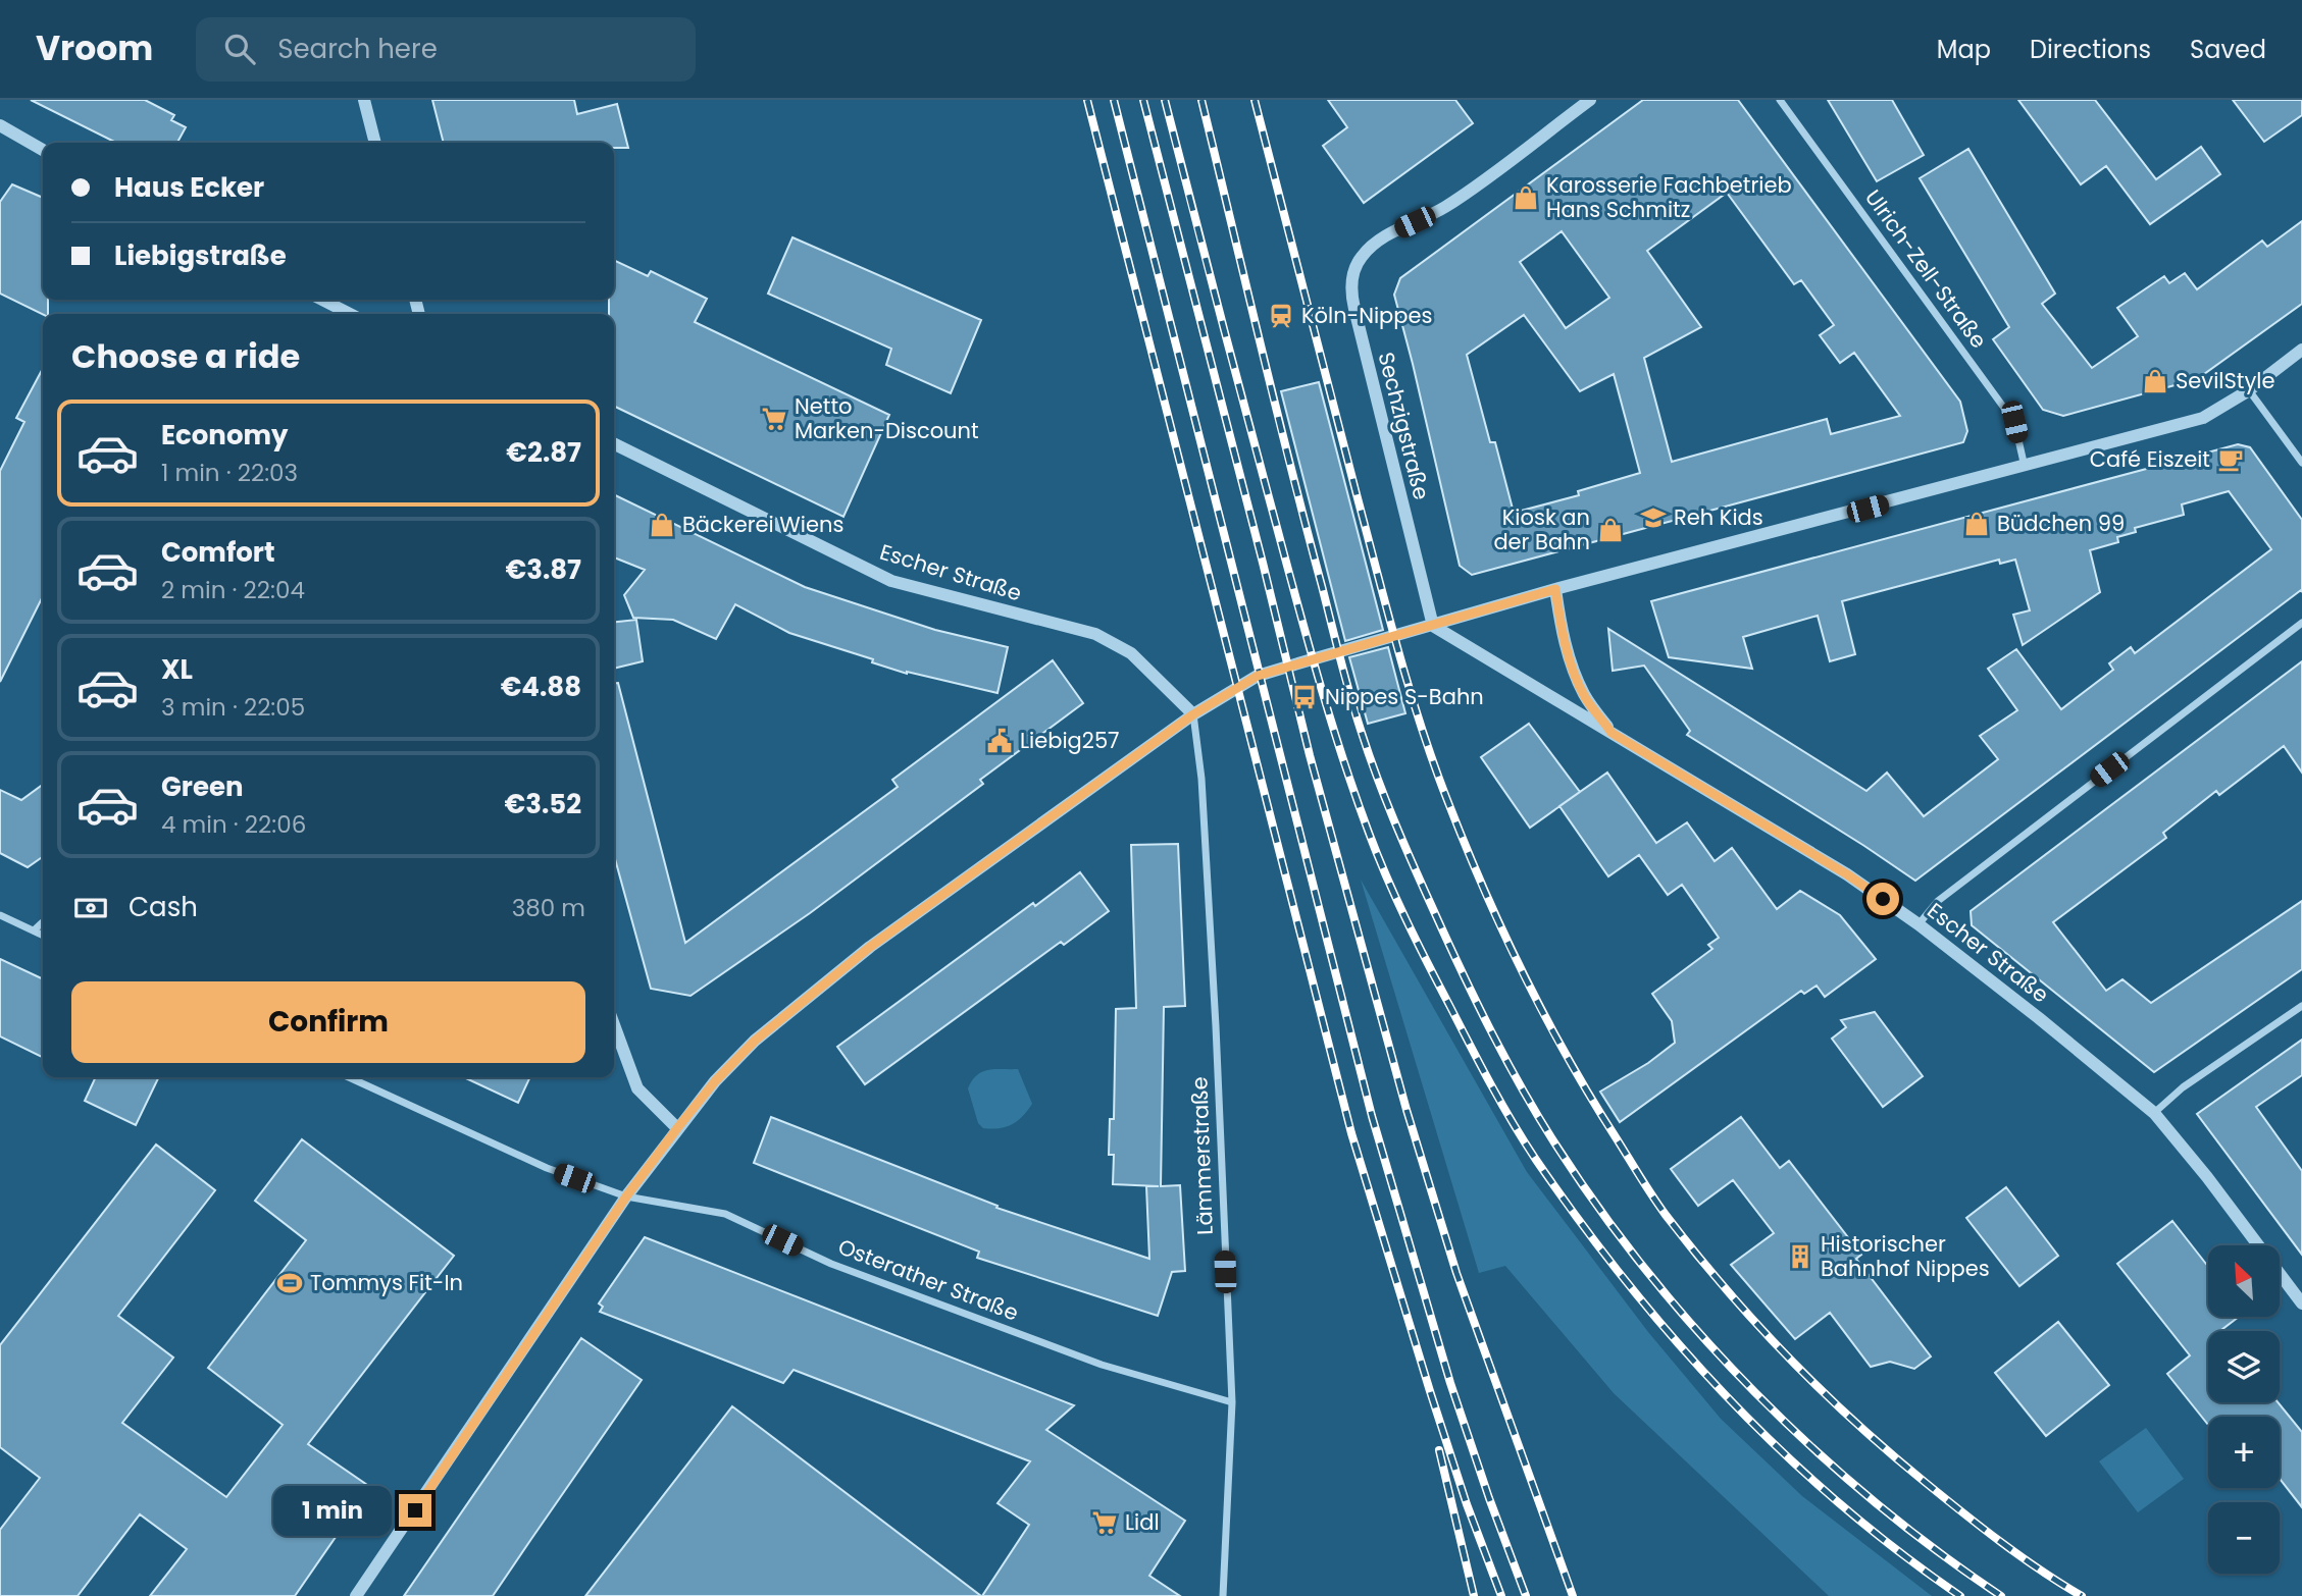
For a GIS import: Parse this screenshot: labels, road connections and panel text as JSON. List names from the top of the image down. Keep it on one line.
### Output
{"streets":{"street":["Ulrich-Zell-Straße","Sechzigstraße","Escher Straße","Lämmerstraße","Osterather Straße"]},"crossings":[["Sechzigstraße","Escher Straße"],["Escher Straße","Lämmerstraße"],["Lämmerstraße","Osterather Straße"]],"places":{"shop":["Karosserie Fachbetrieb Hans Schmitz","SevilStyle","Büdchen 99","Bäckerei Wiens","Kiosk an der Bahn"],"station":["Köln-Nippes"],"supermarket":["Netto Marken-Discount","Lidl"],"cafe":["Café Eiszeit"],"school or university":["Reh Kids"],"bus stop":["Nippes S-Bahn"],"public building":["Liebig257"],"building":["Historischer Bahnhof Nippes"],"sports":["Tommys Fit-In"]},"north":"top left","page":{"header":"Vroom","search":"Search here","nav":["Map","Directions","Saved"],"banner":["Haus Ecker","Liebigstraße"],"heading":"Choose a ride","list":[{"name":"Economy","note":"1 min · 22:03","value":"€2.87"},{"name":"Comfort","note":"2 min · 22:04","value":"€3.87"},{"name":"XL","note":"3 min · 22:05","value":"€4.88"},{"name":"Green","note":"4 min · 22:06","value":"€3.52"}],"pay":["Cash","380 m"],"buttons":"Confirm","map_buttons":["+","−"],"bubble":"1 min"}}
